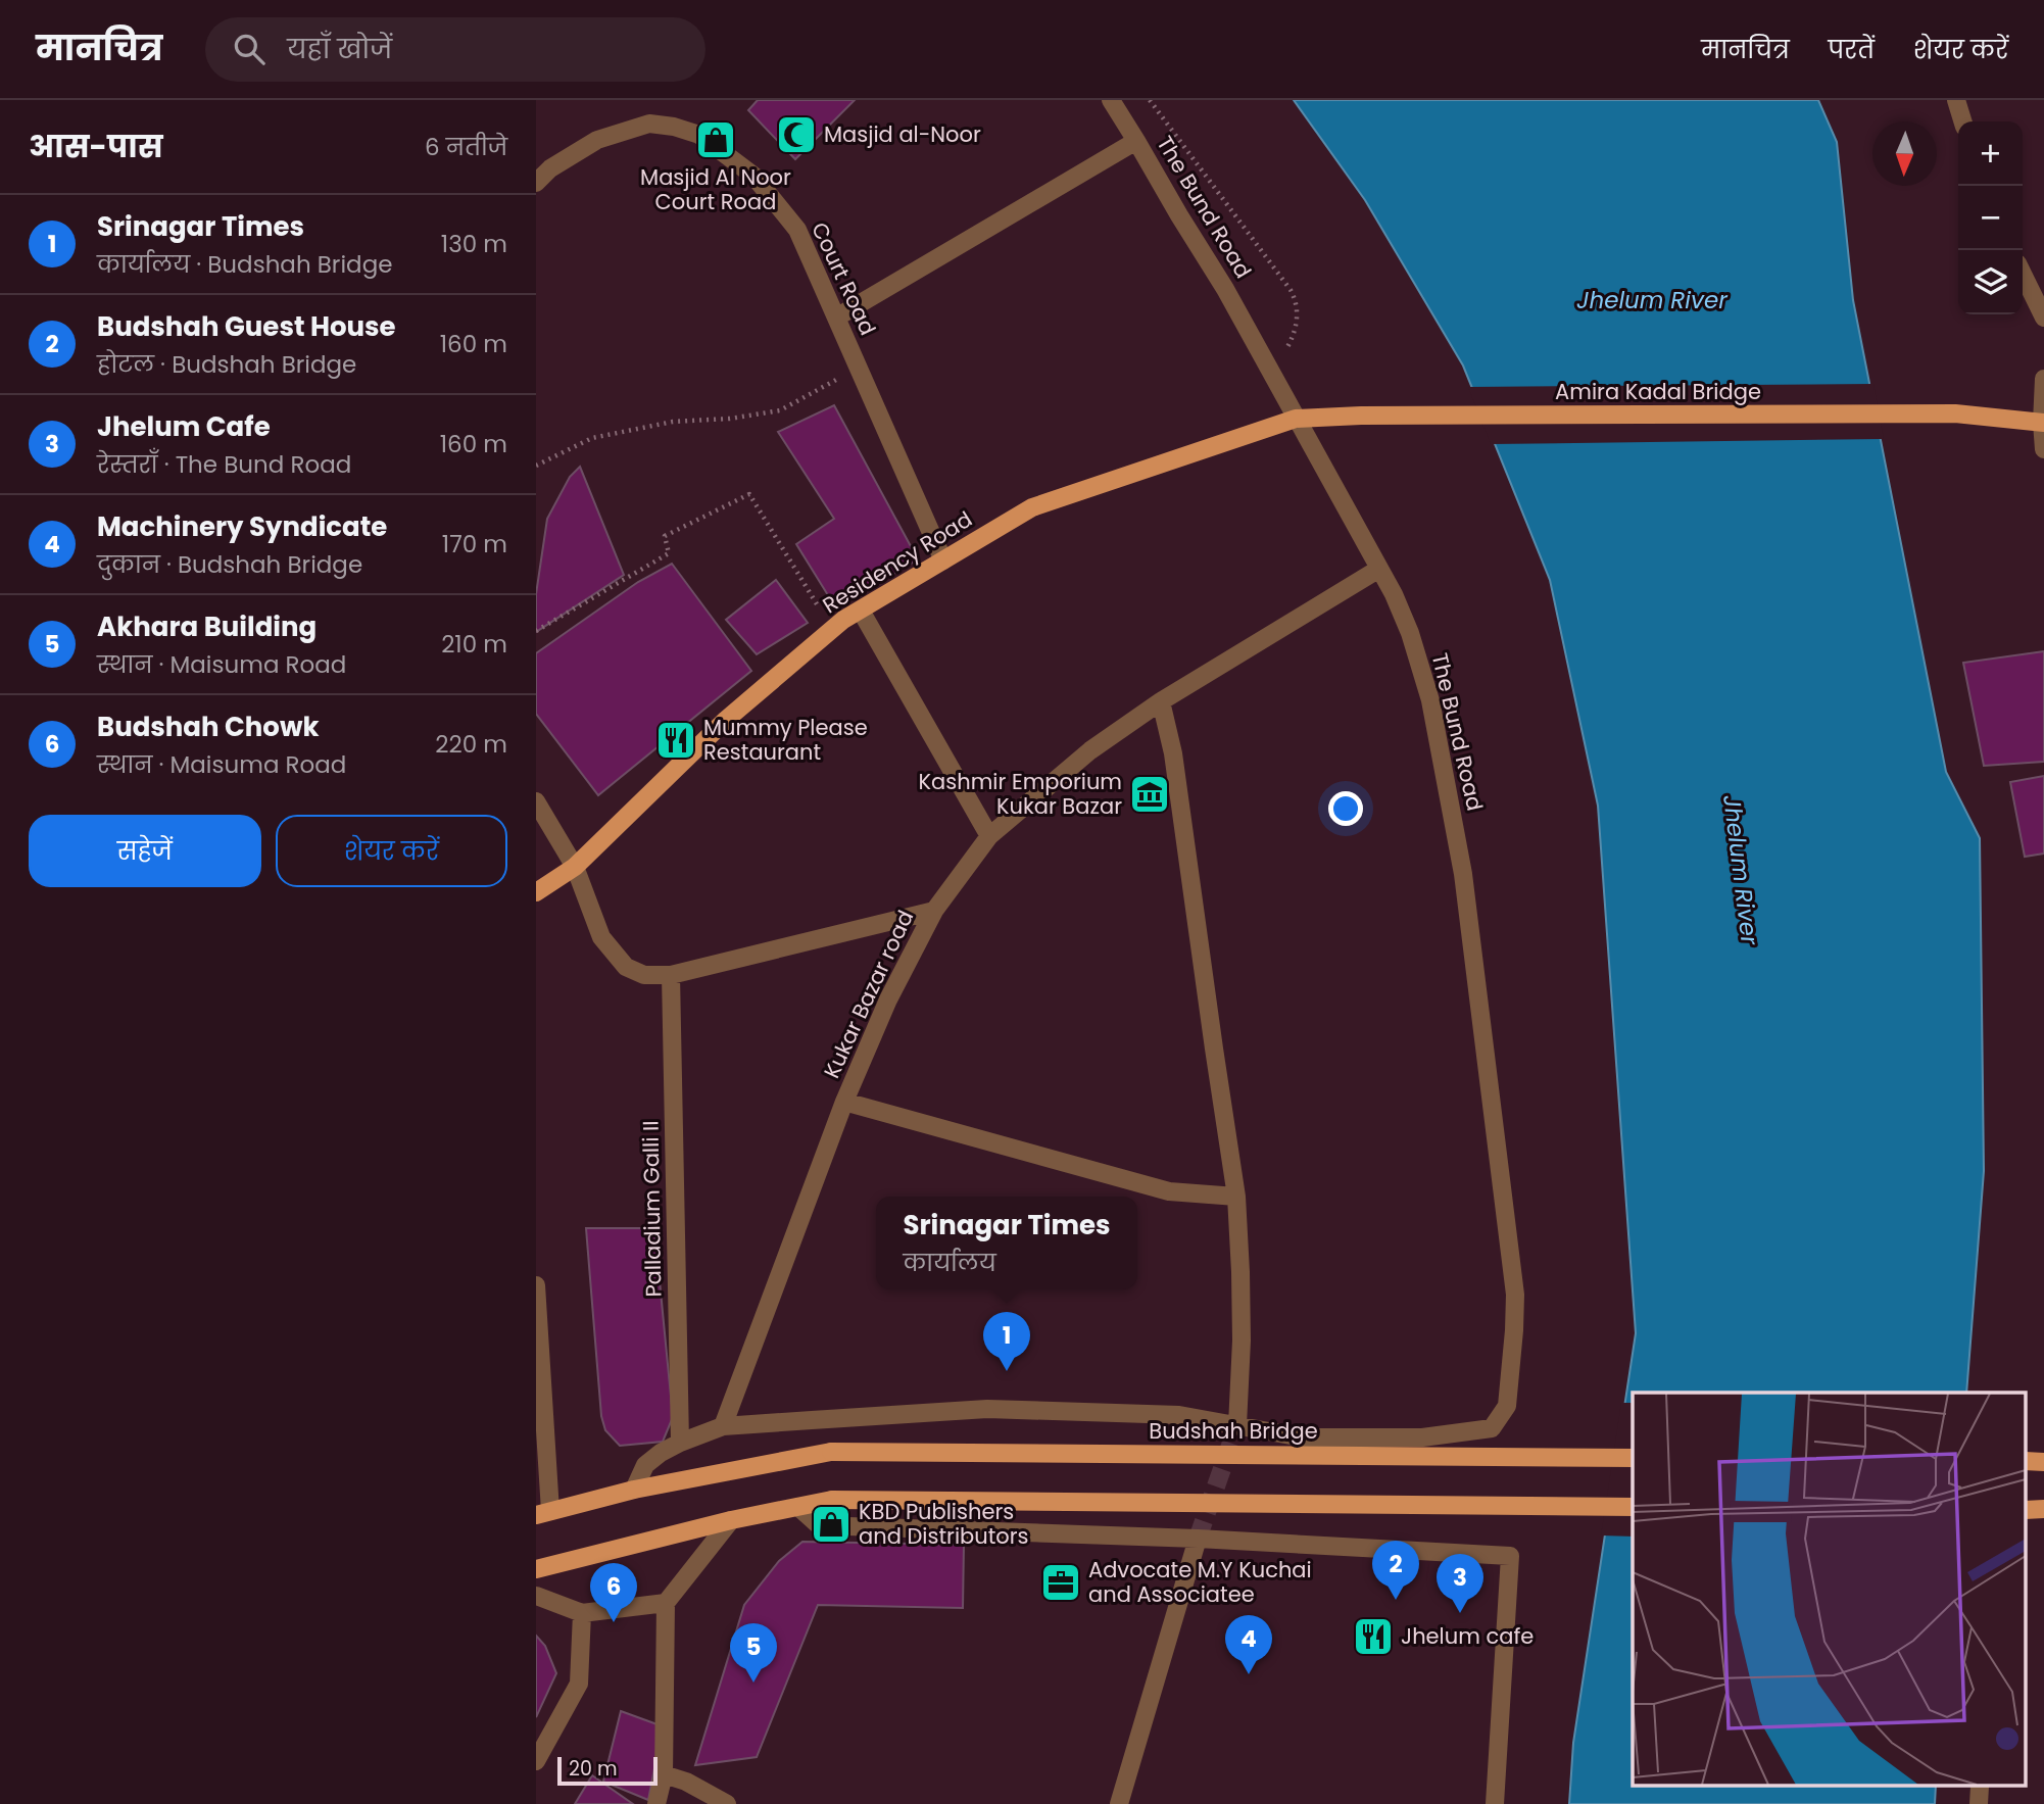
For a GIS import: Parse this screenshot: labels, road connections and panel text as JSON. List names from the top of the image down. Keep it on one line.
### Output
{"streets":{"main road":["Amira Kadal Bridge","Residency Road","Budshah Bridge"],"street":["The Bund Road","Court Road","Kukar Bazar road","Palladium Galli II"]},"crossings":[["The Bund Road","Residency Road"],["The Bund Road","Kukar Bazar road"],["Court Road","Residency Road"],["Amira Kadal Bridge","Residency Road"]],"water":["Jhelum River"],"places":{"mosque":["Masjid al-Noor"],"shop":["Masjid Al Noor Court Road","KBD Publishers and Distributors"],"restaurant":["Mummy Please Restaurant","Jhelum cafe"],"museum":["Kashmir Emporium Kukar Bazar"],"office":["Advocate M.Y Kuchai and Associatee"]},"scale_bar":"20 m","north":"bottom","page":{"header":"मानचित्र","search":"यहाँ खोजें","nav":["मानचित्र","परतें","शेयर करें"],"heading":["आस-पास","6 नतीजे"],"map_buttons":["+","−"],"list":[{"mark":"1","name":"Srinagar Times","note":"कार्यालय · Budshah Bridge","value":"130 m"},{"mark":"2","name":"Budshah Guest House","note":"होटल · Budshah Bridge","value":"160 m"},{"mark":"3","name":"Jhelum Cafe","note":"रेस्तराँ · The Bund Road","value":"160 m"},{"mark":"4","name":"Machinery Syndicate","note":"दुकान · Budshah Bridge","value":"170 m"},{"mark":"5","name":"Akhara Building","note":"स्थान · Maisuma Road","value":"210 m"},{"mark":"6","name":"Budshah Chowk","note":"स्थान · Maisuma Road","value":"220 m"}],"buttons":["सहेजें","शेयर करें"],"popup":["Srinagar Times","कार्यालय"],"pins":["1","2","3","6","4","5"],"scale":"20 m"}}
